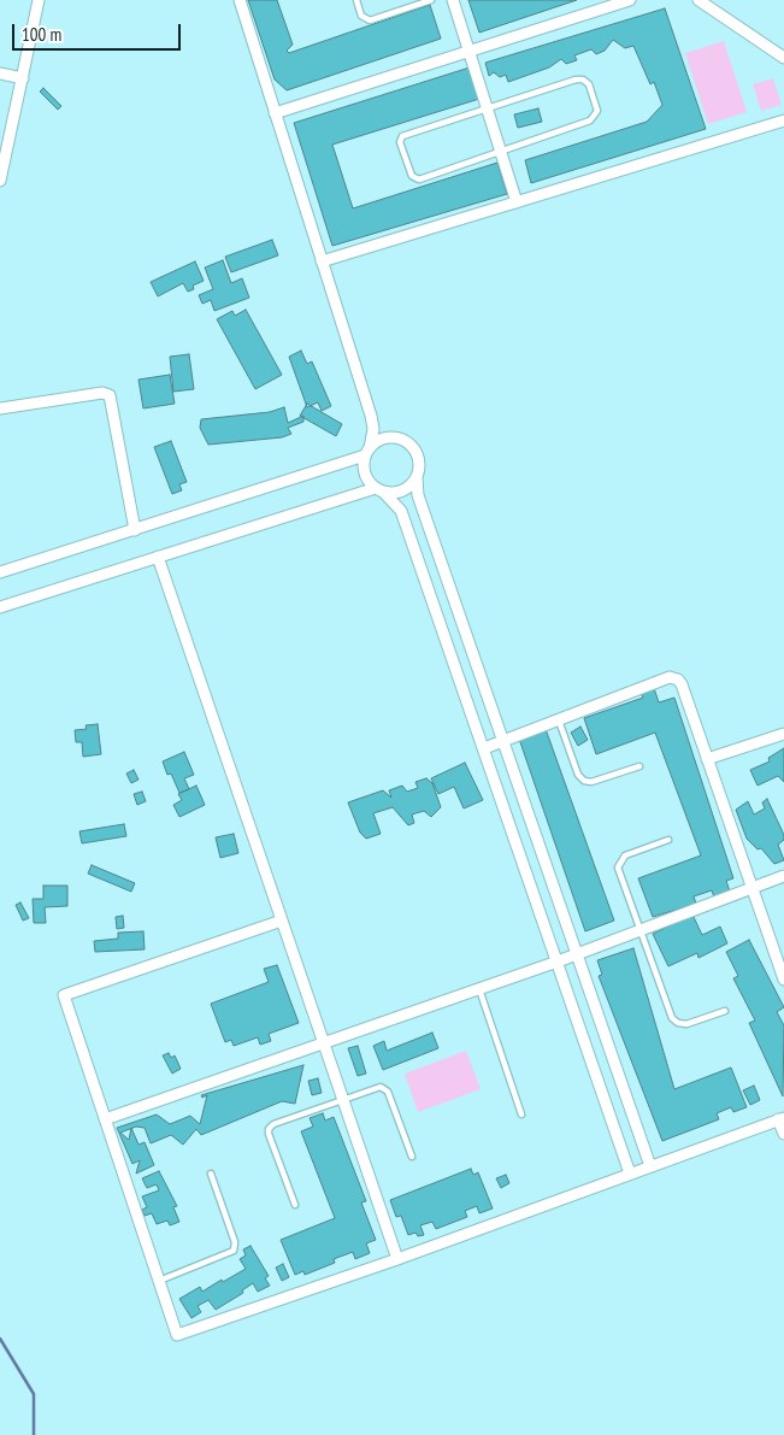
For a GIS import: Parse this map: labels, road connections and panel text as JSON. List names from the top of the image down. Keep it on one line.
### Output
{"scale_bar":"100 m"}
